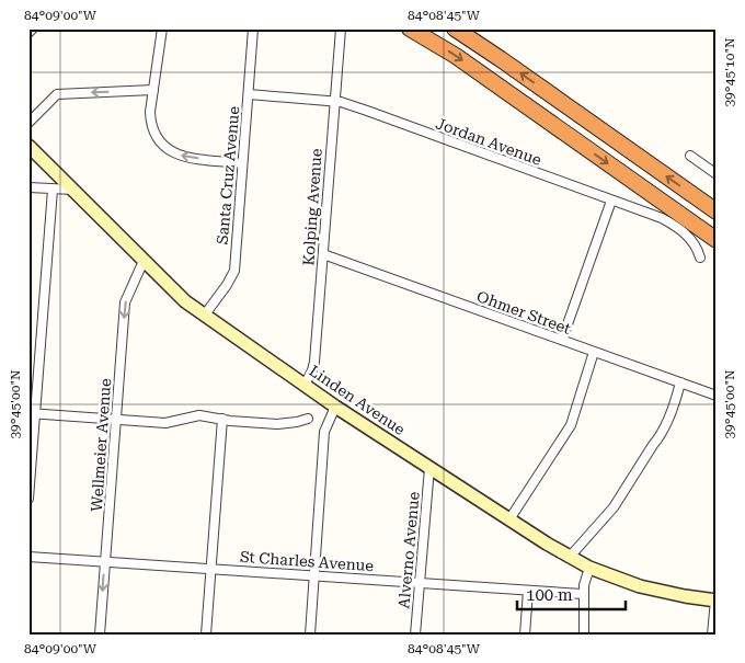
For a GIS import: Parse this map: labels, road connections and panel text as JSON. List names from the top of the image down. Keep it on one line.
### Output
{"streets":{"main road":["Linden Avenue"],"street":["Jordan Avenue","Santa Cruz Avenue","Kolping Avenue","Ohmer Street","Wellmeier Avenue","Alverno Avenue","St Charles Avenue"]},"crossings":[["Jordan Avenue","Santa Cruz Avenue"],["Jordan Avenue","Kolping Avenue"],["Santa Cruz Avenue","Linden Avenue"],["Kolping Avenue","Ohmer Street"],["Kolping Avenue","Linden Avenue"],["Linden Avenue","Wellmeier Avenue"],["Linden Avenue","Alverno Avenue"],["Wellmeier Avenue","St Charles Avenue"],["Alverno Avenue","St Charles Avenue"]],"one_way":["Wellmeier Avenue"],"scale_bar":"100 m","coordinates":["84°09'00\"W","84°08'45\"W","39°45'10\"N","39°45'00\"N"]}
